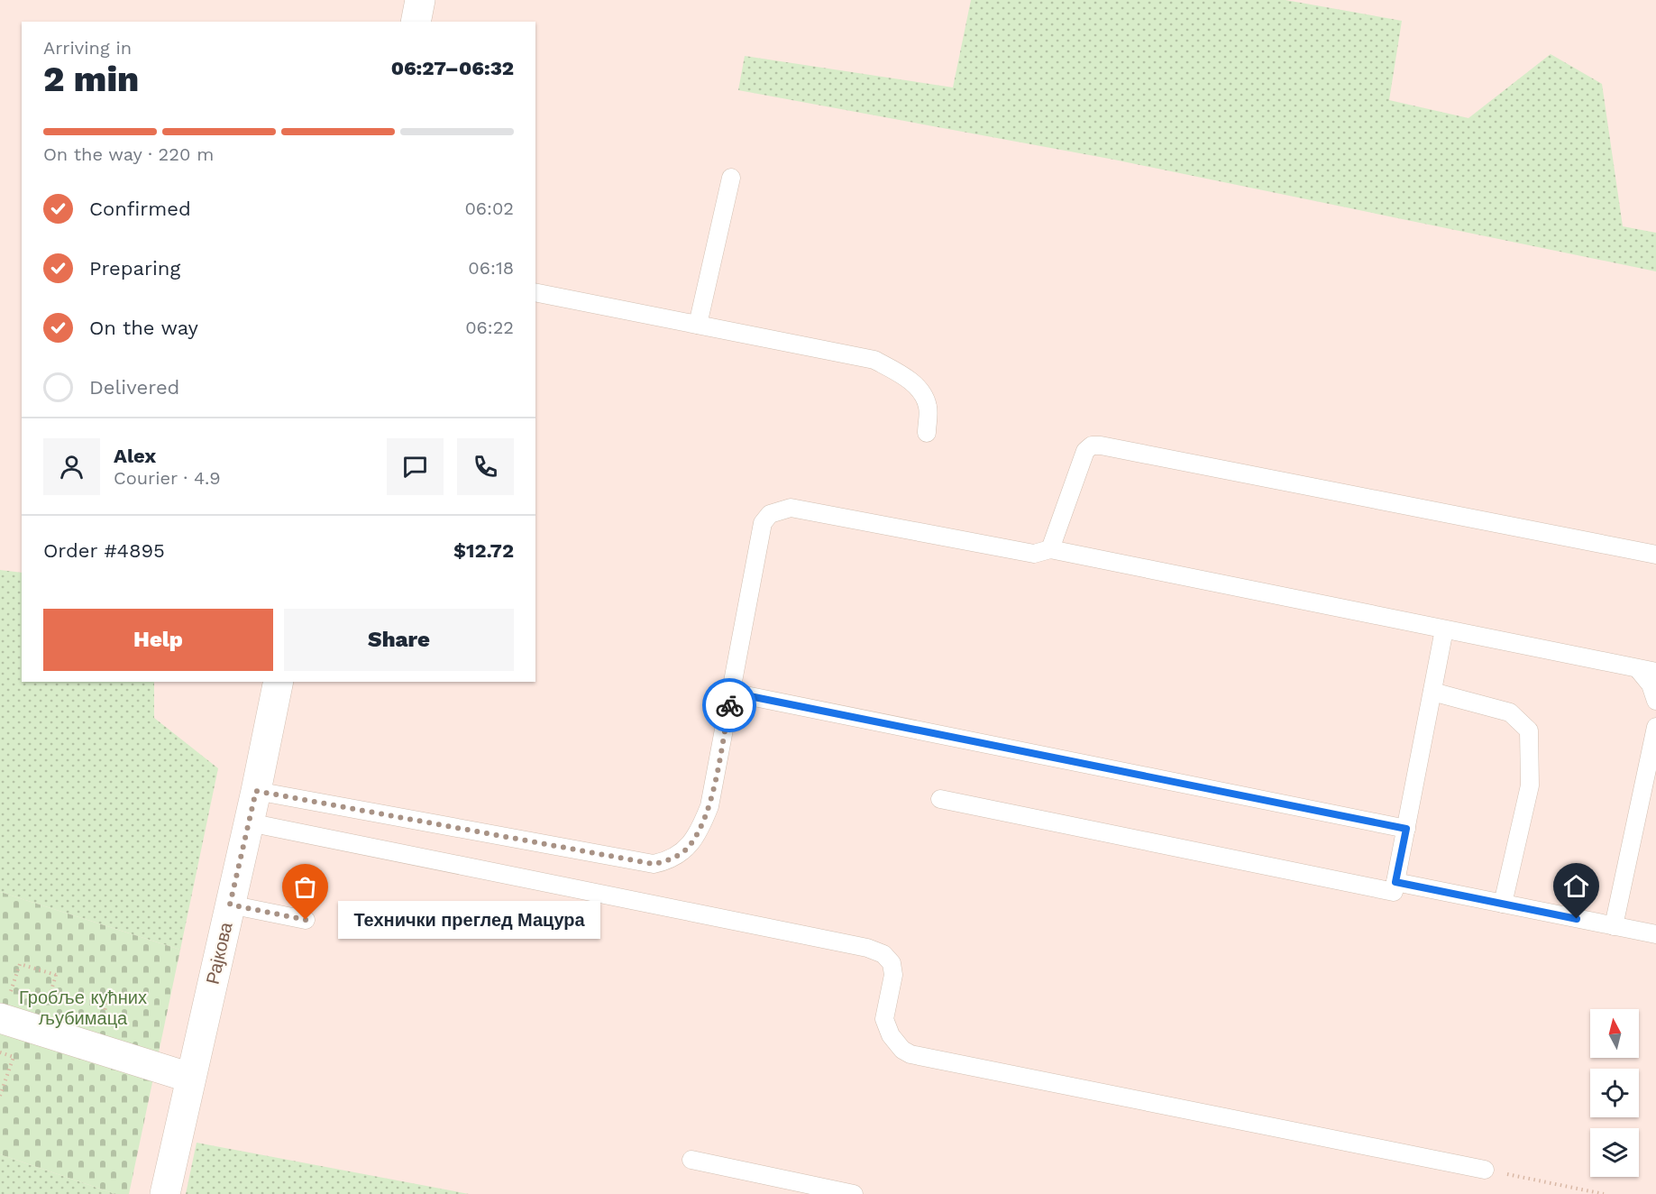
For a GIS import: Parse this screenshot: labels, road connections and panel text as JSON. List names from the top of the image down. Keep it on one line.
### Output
{"streets":{"street":["Рајкова"]},"parks":["Гробље кућних љубимаца"],"places":["Технички преглед Мацура"],"north":"top","page":{"heading":["2 min","Arriving in","06:27–06:32"],"panel":["Alex","Courier · 4.9","Order #4895","$12.72"],"bar":"On the way · 220 m","list":[["Confirmed","06:02"],["Preparing","06:18"],["On the way","06:22"],"Delivered"],"buttons":["Help","Share"],"bubble":"Технички преглед Мацура"}}
